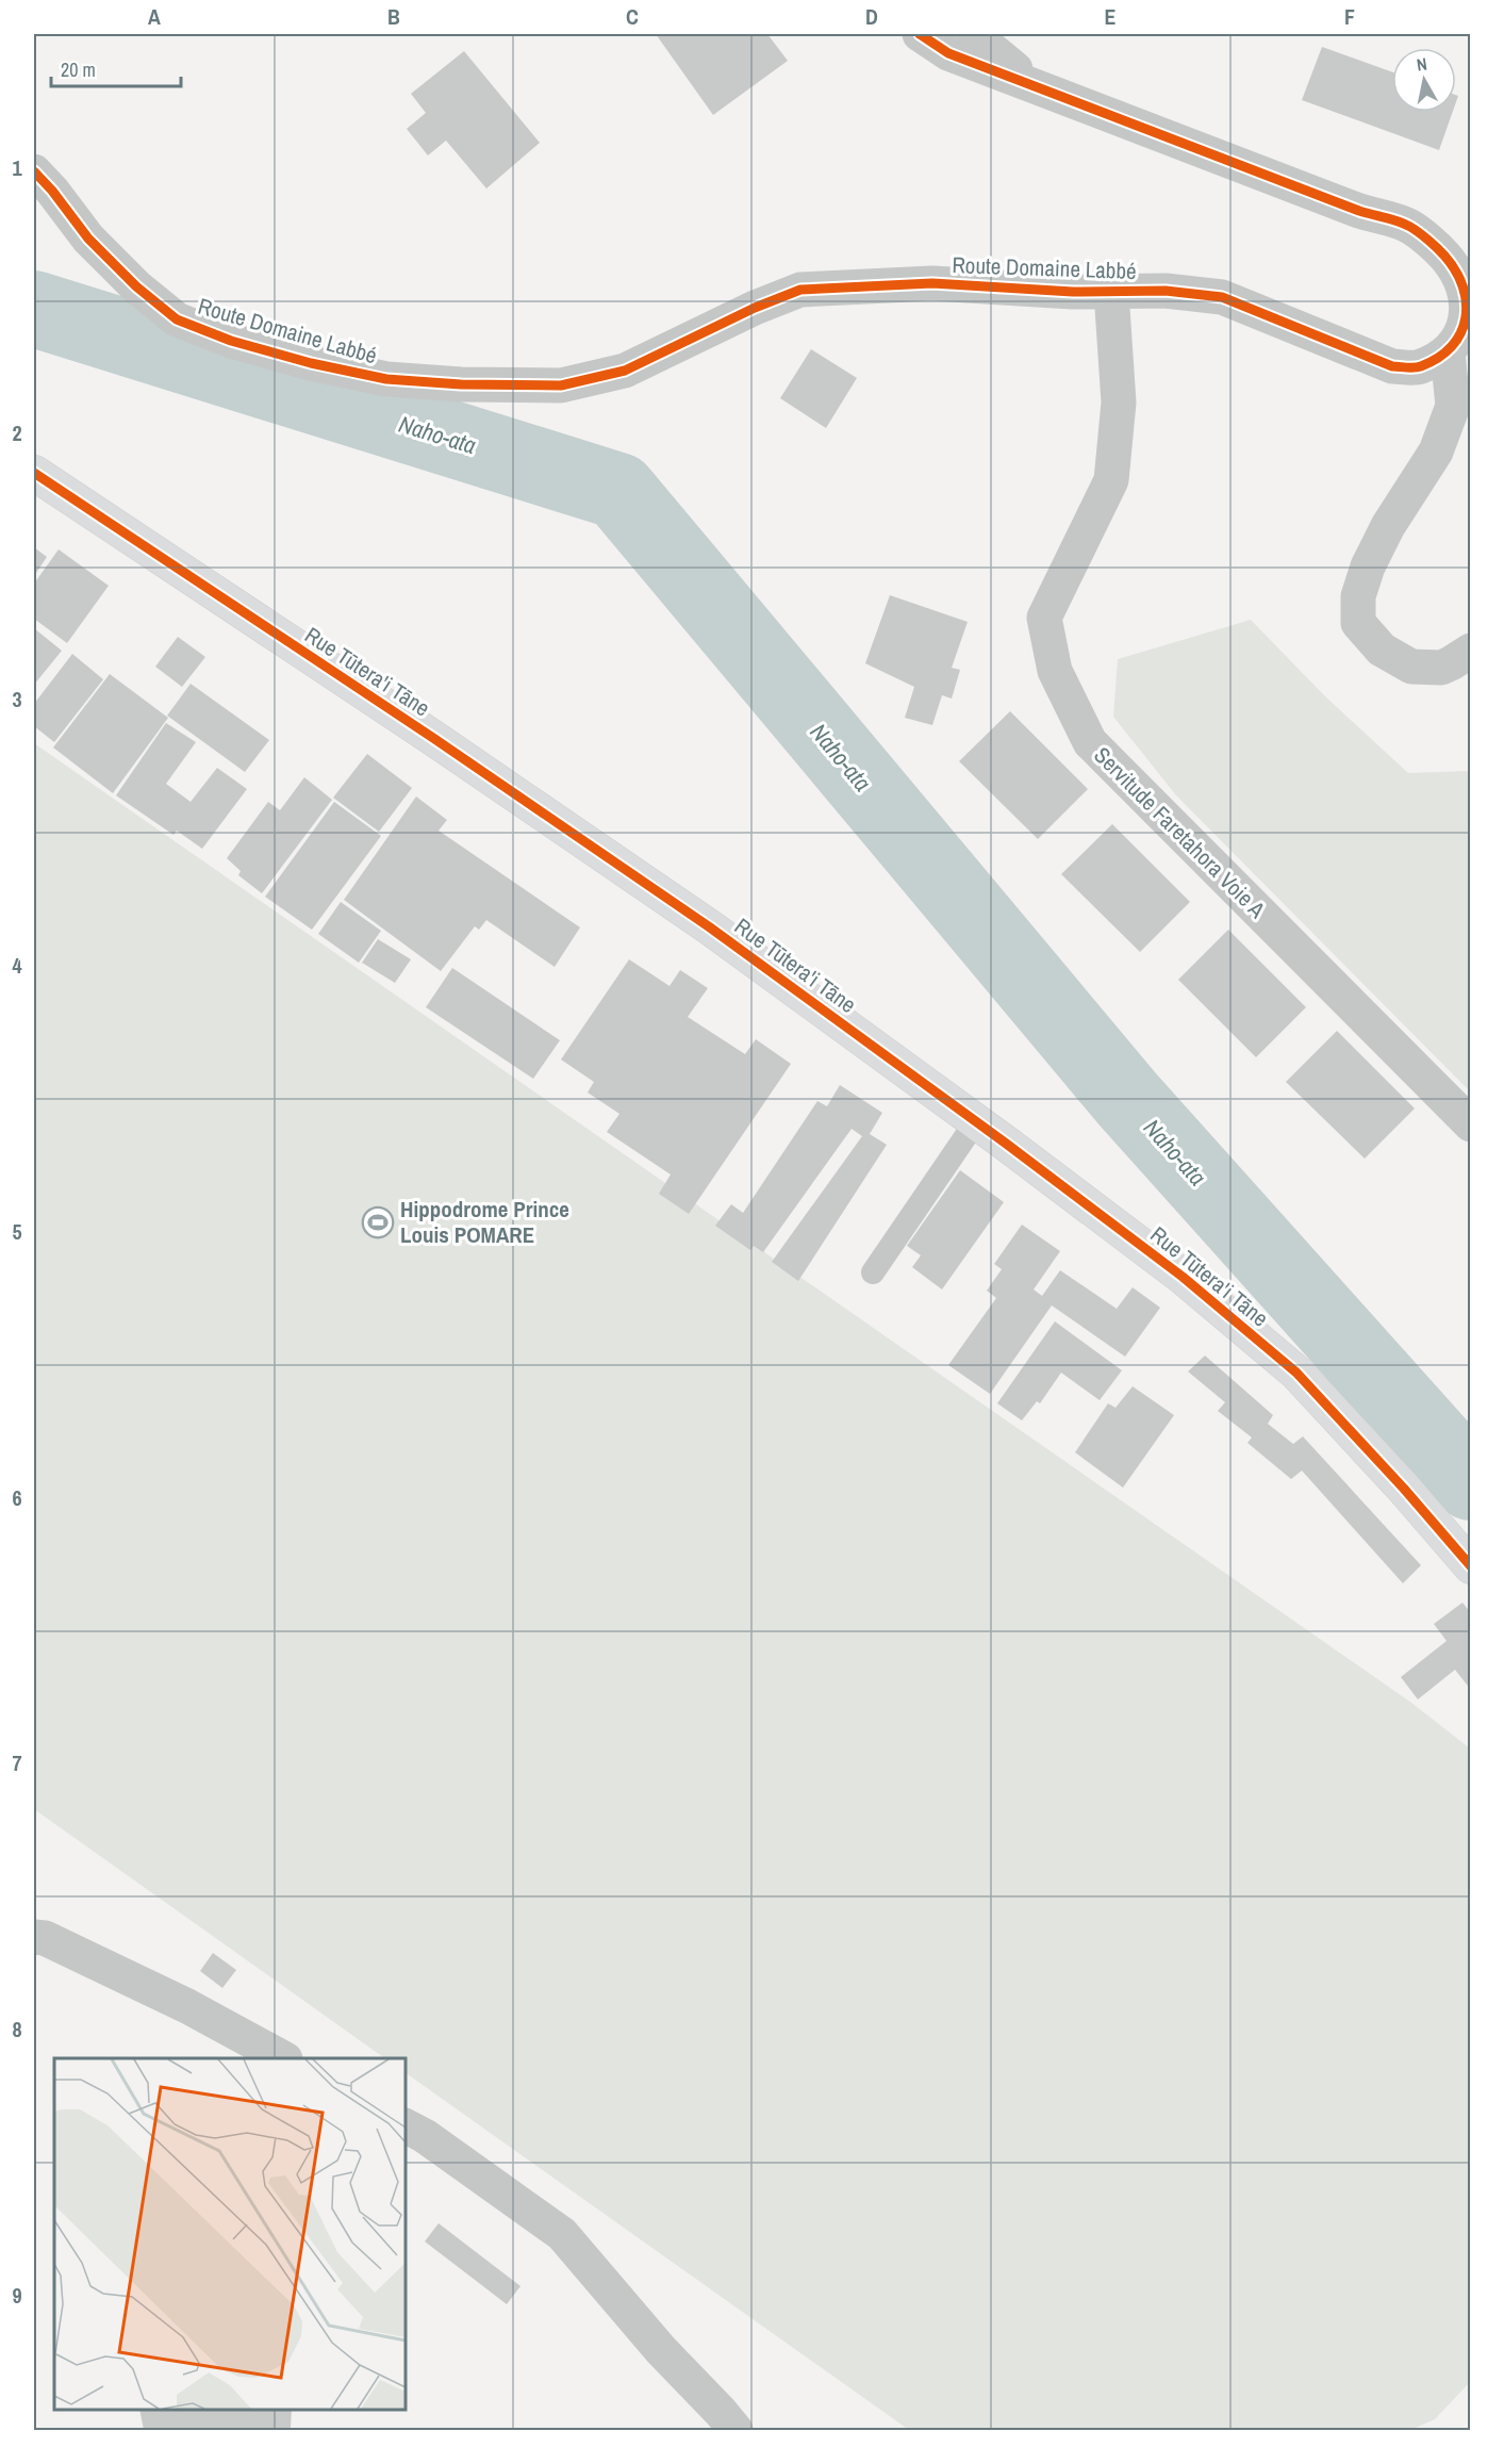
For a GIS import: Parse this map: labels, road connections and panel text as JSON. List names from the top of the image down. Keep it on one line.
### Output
{"streets":{"street":["Route Domaine Labbé","Rue Tūtera'i Tāne","Servitude Faretahora Voie A"]},"crossings":[["Route Domaine Labbé","Servitude Faretahora Voie A"]],"water":["Naho-ata"],"places":{"sports":["Hippodrome Prince Louis POMARE"]},"scale_bar":"20 m","north":"top","grid":{"columns":["A","B","C","D","E","F"],"rows":["1","2","3","4","5","6","7","8","9"]}}
